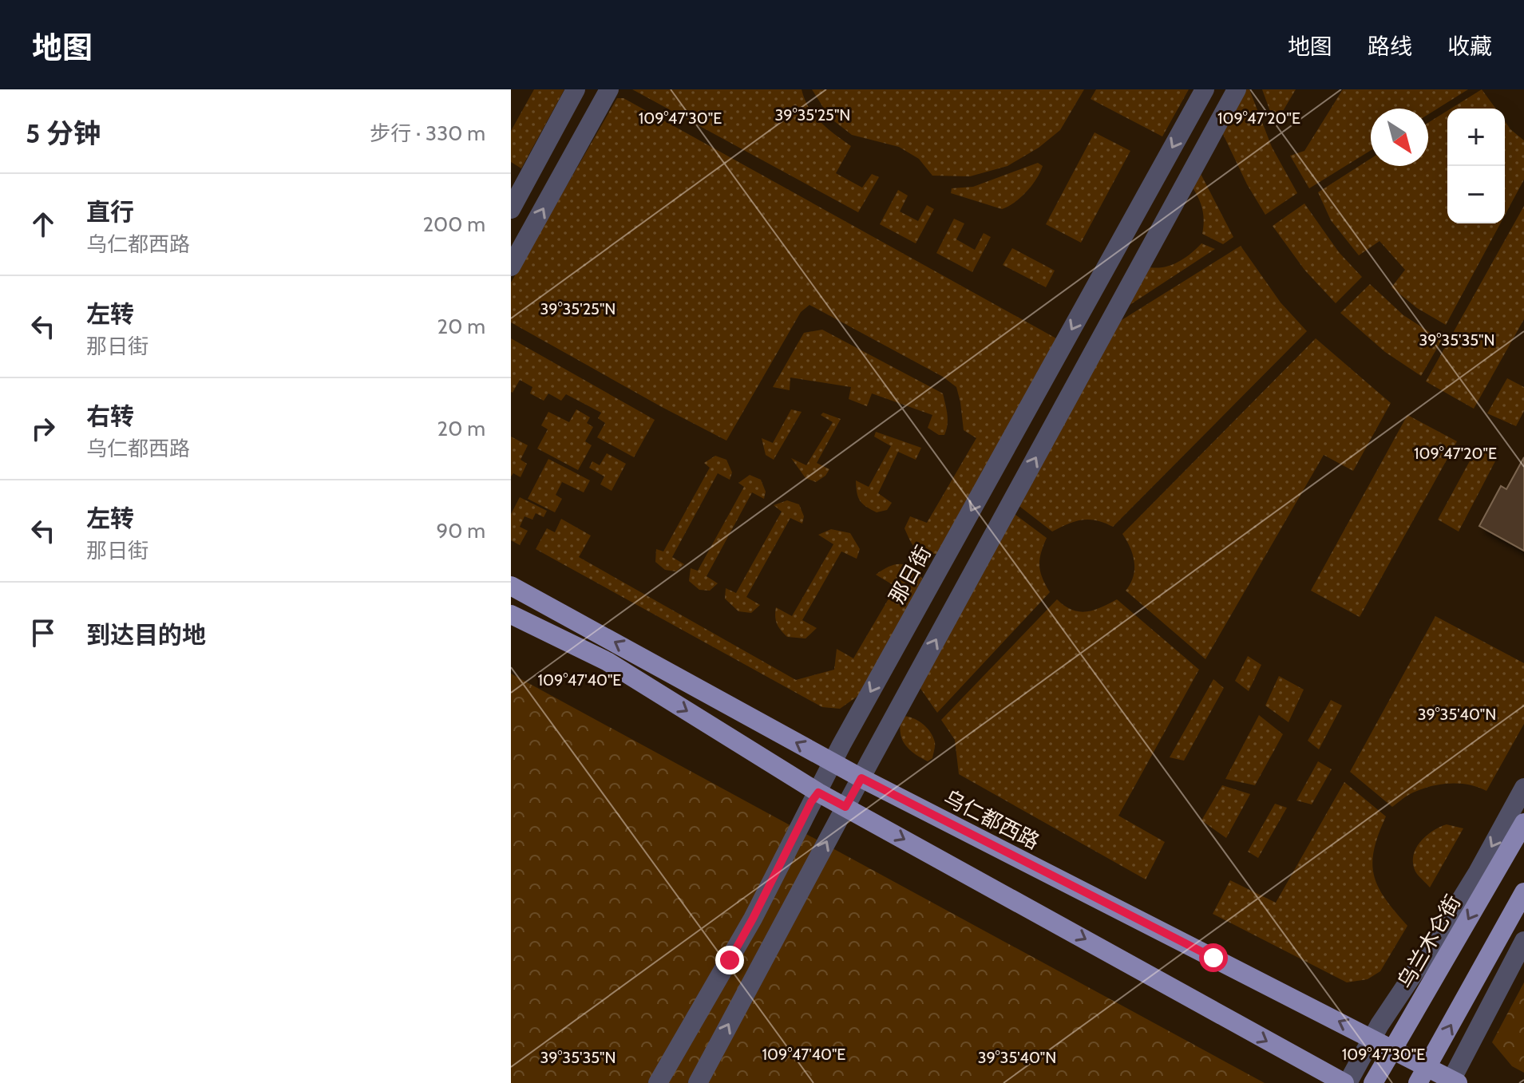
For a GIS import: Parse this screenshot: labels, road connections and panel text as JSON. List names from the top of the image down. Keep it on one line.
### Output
{"streets":{"main road":["乌仁都西路","乌兰木仑街"],"street":["那日街"]},"crossings":[["那日街","乌仁都西路"],["乌仁都西路","乌兰木仑街"]],"north":"bottom right","page":{"header":"地图","nav":["地图","路线","收藏"],"heading":["5 分钟","步行 · 330 m"],"map_buttons":["+","−"],"list":[["直行","乌仁都西路","200 m"],["左转","那日街","20 m"],["右转","乌仁都西路","20 m"],["左转","那日街","90 m"],"到达目的地"]},"coordinates":["39°35'25\"N","109°47'30\"E","109°47'20\"E","39°35'35\"N","109°47'40\"E","39°35'40\"N"]}
